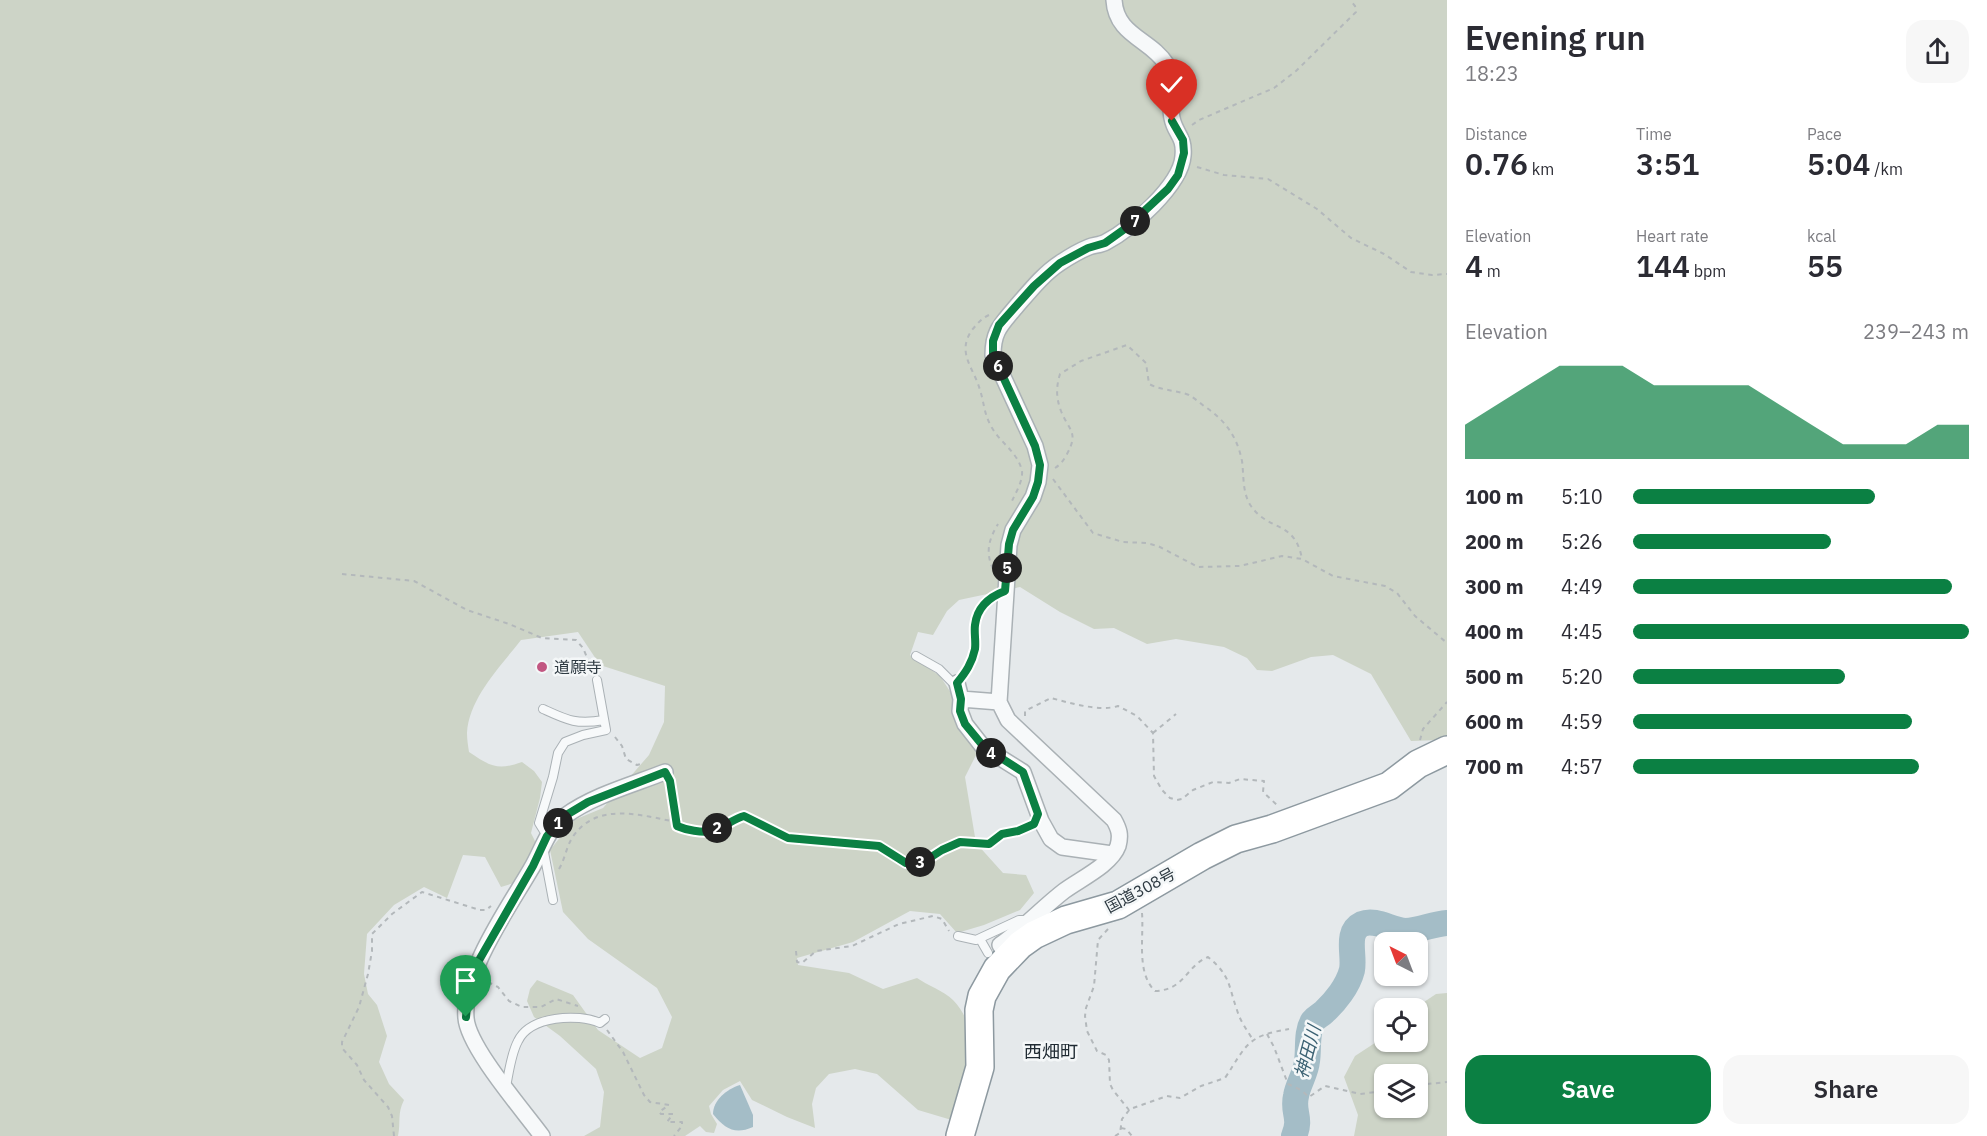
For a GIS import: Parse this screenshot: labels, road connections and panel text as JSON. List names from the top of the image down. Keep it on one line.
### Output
{"streets":{"highway":["国道308号"]},"districts":["西畑町"],"water":["神田川"],"places":["道願寺"],"north":"top left","page":{"heading":["Evening run","18:23"],"stats":[["Distance","0.76 km"],["Time","3:51"],["Pace","5:04 /km"],["Elevation","4 m"],["Heart rate","144 bpm"],["kcal","55"]],"pins":["7","6","5","4","1","2","3"],"chart":["Elevation","239–243 m"],"list":[{"name":"100 m","note":"5:10"},{"name":"200 m","note":"5:26"},{"name":"300 m","note":"4:49"},{"name":"400 m","note":"4:45"},{"name":"500 m","note":"5:20"},{"name":"600 m","note":"4:59"},{"name":"700 m","note":"4:57"}],"buttons":["Save","Share"]}}
